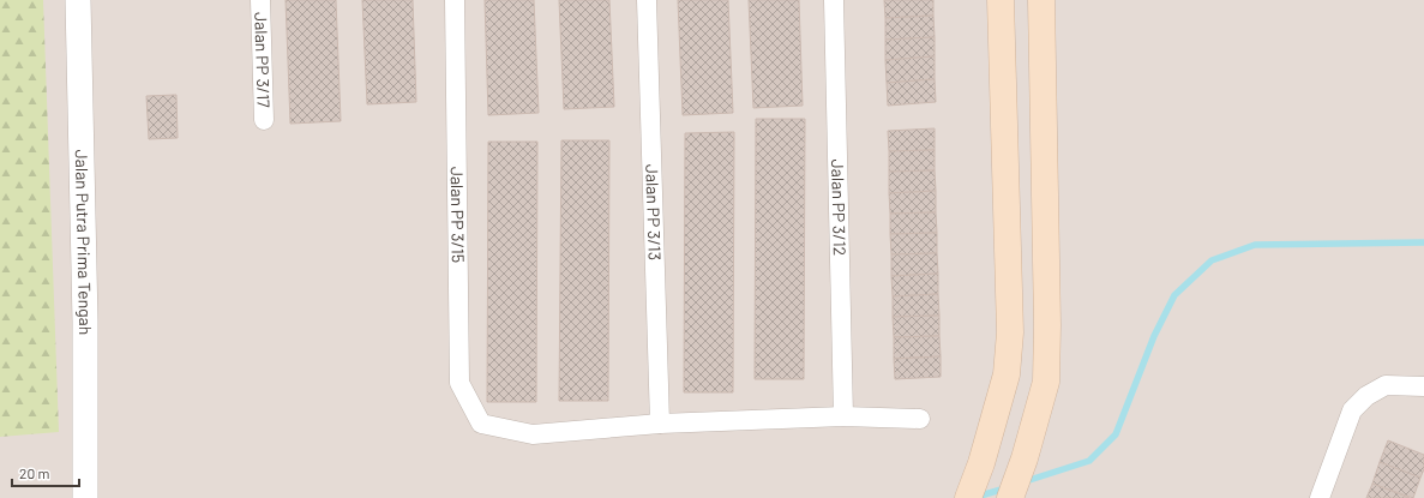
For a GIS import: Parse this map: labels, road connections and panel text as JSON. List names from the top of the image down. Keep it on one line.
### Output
{"streets":{"street":["Jalan PP 3/17","Jalan PP 3/12","Jalan PP 3/13","Jalan PP 3/15","Jalan Putra Prima Tengah"]},"crossings":[["Jalan PP 3/13","Jalan PP 3/15"]],"scale_bar":"20 m"}
